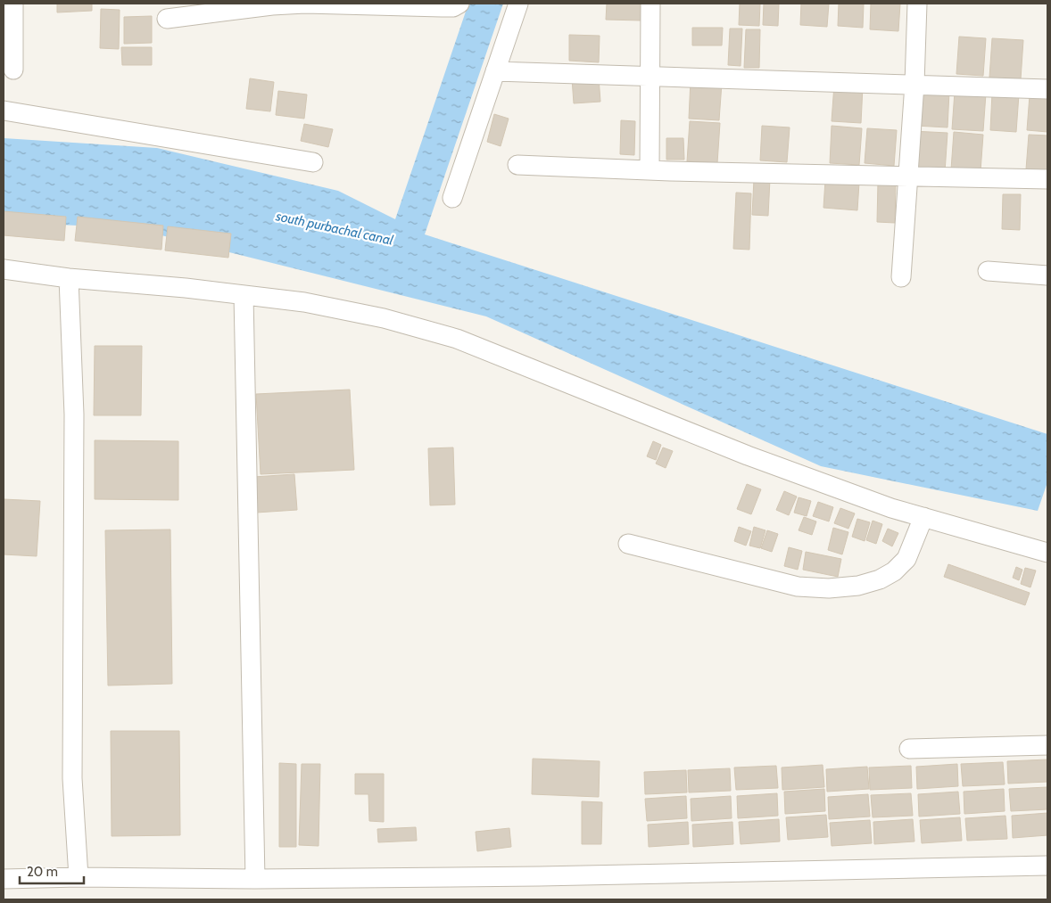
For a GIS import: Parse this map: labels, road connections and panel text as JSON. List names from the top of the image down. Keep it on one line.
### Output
{"water":["south purbachal canal"],"scale_bar":"20 m"}
